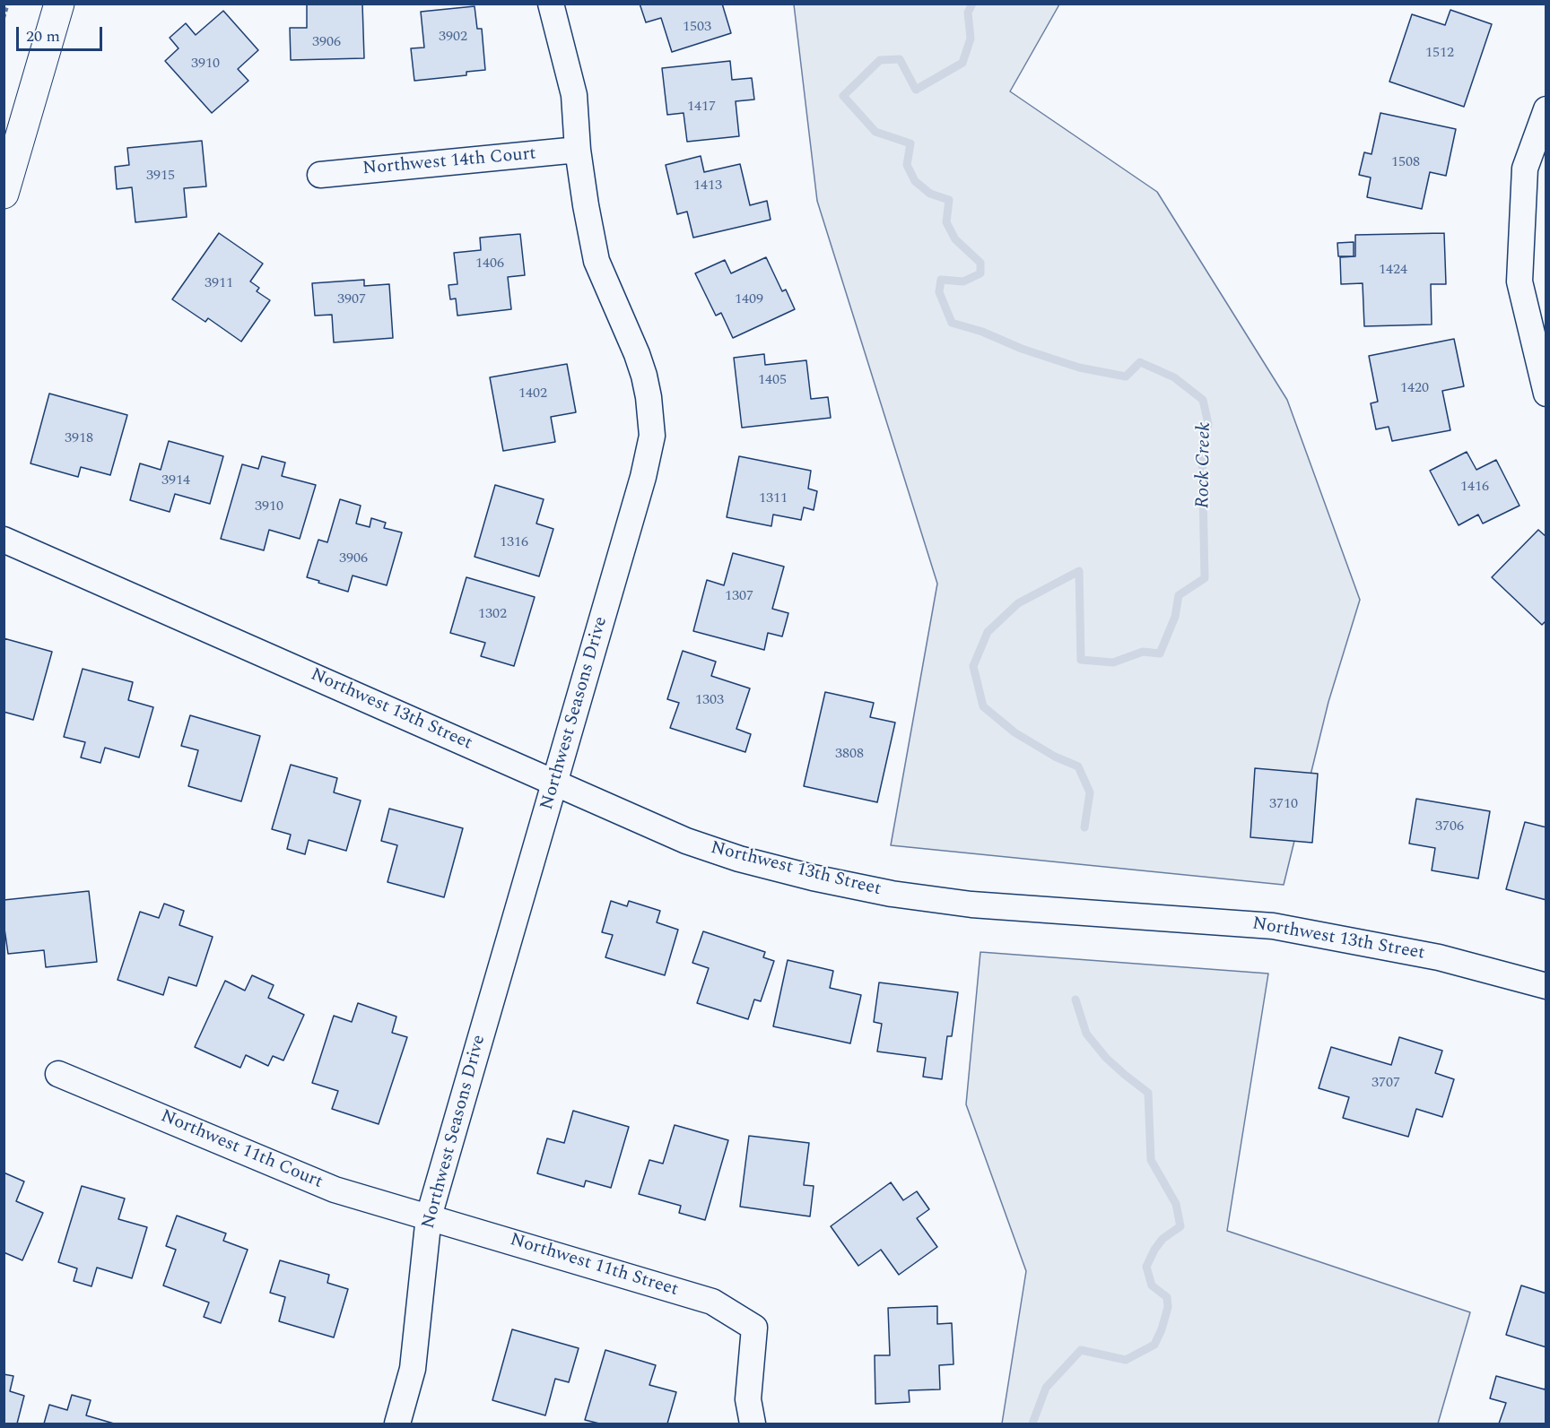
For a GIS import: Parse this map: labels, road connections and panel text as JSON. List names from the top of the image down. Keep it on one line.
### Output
{"streets":{"street":["Northwest 14th Court","Northwest 13th Street","Northwest Seasons Drive","Northwest 11th Court","Northwest 11th Street"]},"crossings":[["Northwest 14th Court","Northwest Seasons Drive"],["Northwest 13th Street","Northwest Seasons Drive"],["Northwest Seasons Drive","Northwest 11th Court"],["Northwest Seasons Drive","Northwest 11th Street"],["Northwest 11th Court","Northwest 11th Street"]],"water":["Rock Creek"],"house_numbers":["1503","3902","3906","1512","3910","1417","1508","3915","1413","1406","1424","3911","3907","1409","1405","1420","1402","3918","3914","1416","1311","3910","1316","3906","1307","1302","1303","3808","3710","3706","3707"],"scale_bar":"20 m"}
